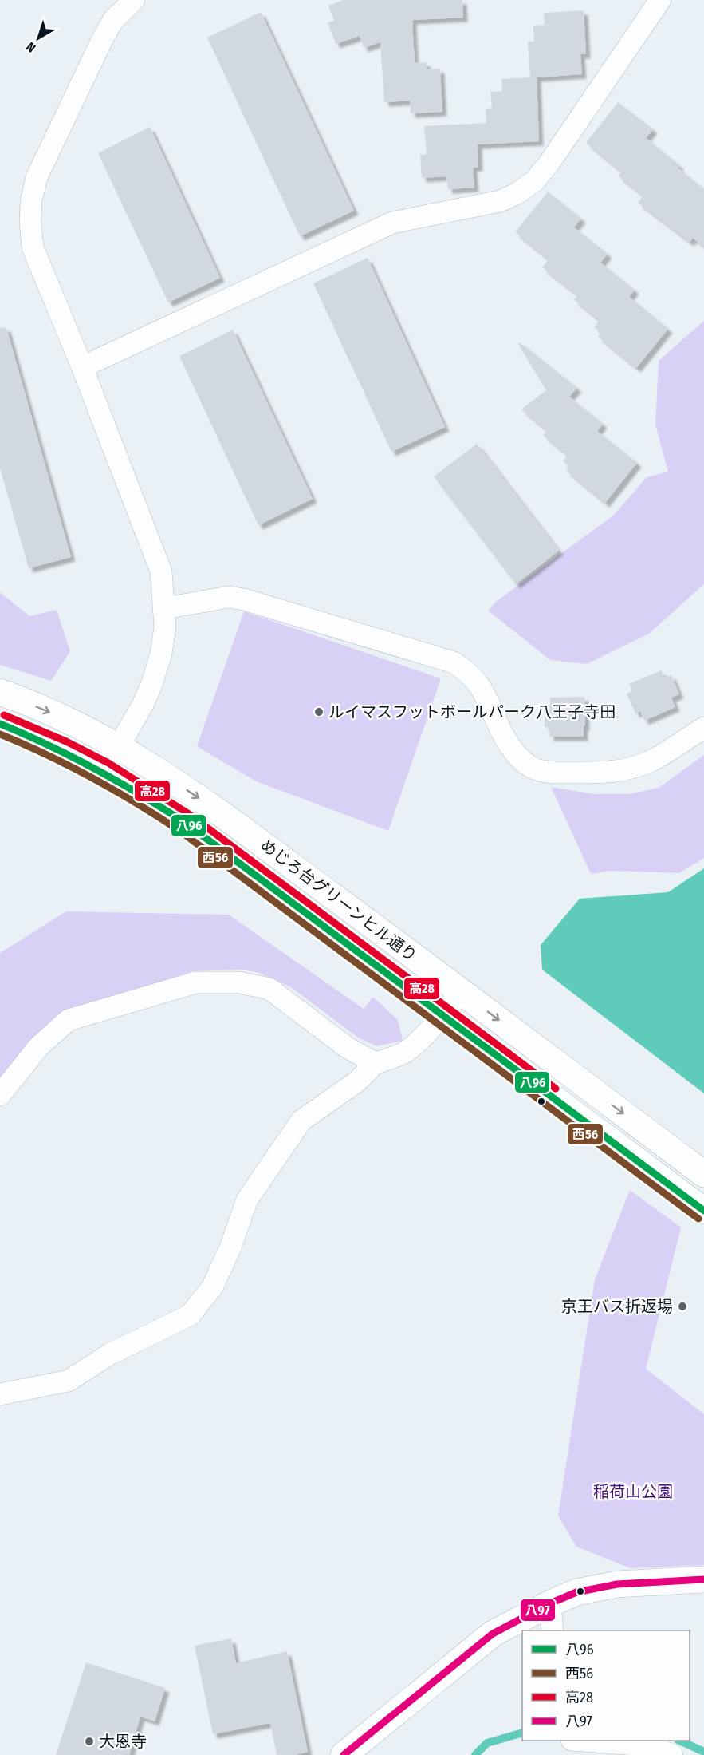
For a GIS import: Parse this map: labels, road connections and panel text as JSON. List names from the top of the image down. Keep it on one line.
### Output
{"streets":{"street":["めじろ台グリーンヒル通り"]},"parks":["稲荷山公園"],"places":["ルイマスフットボールパーク八王子寺田","京王バス折返場","大恩寺"],"lines":["transit line 高28","transit line 八96","transit line 西56","transit line 八97"],"legend":["八96","西56","高28","八97"],"north":"bottom left"}
